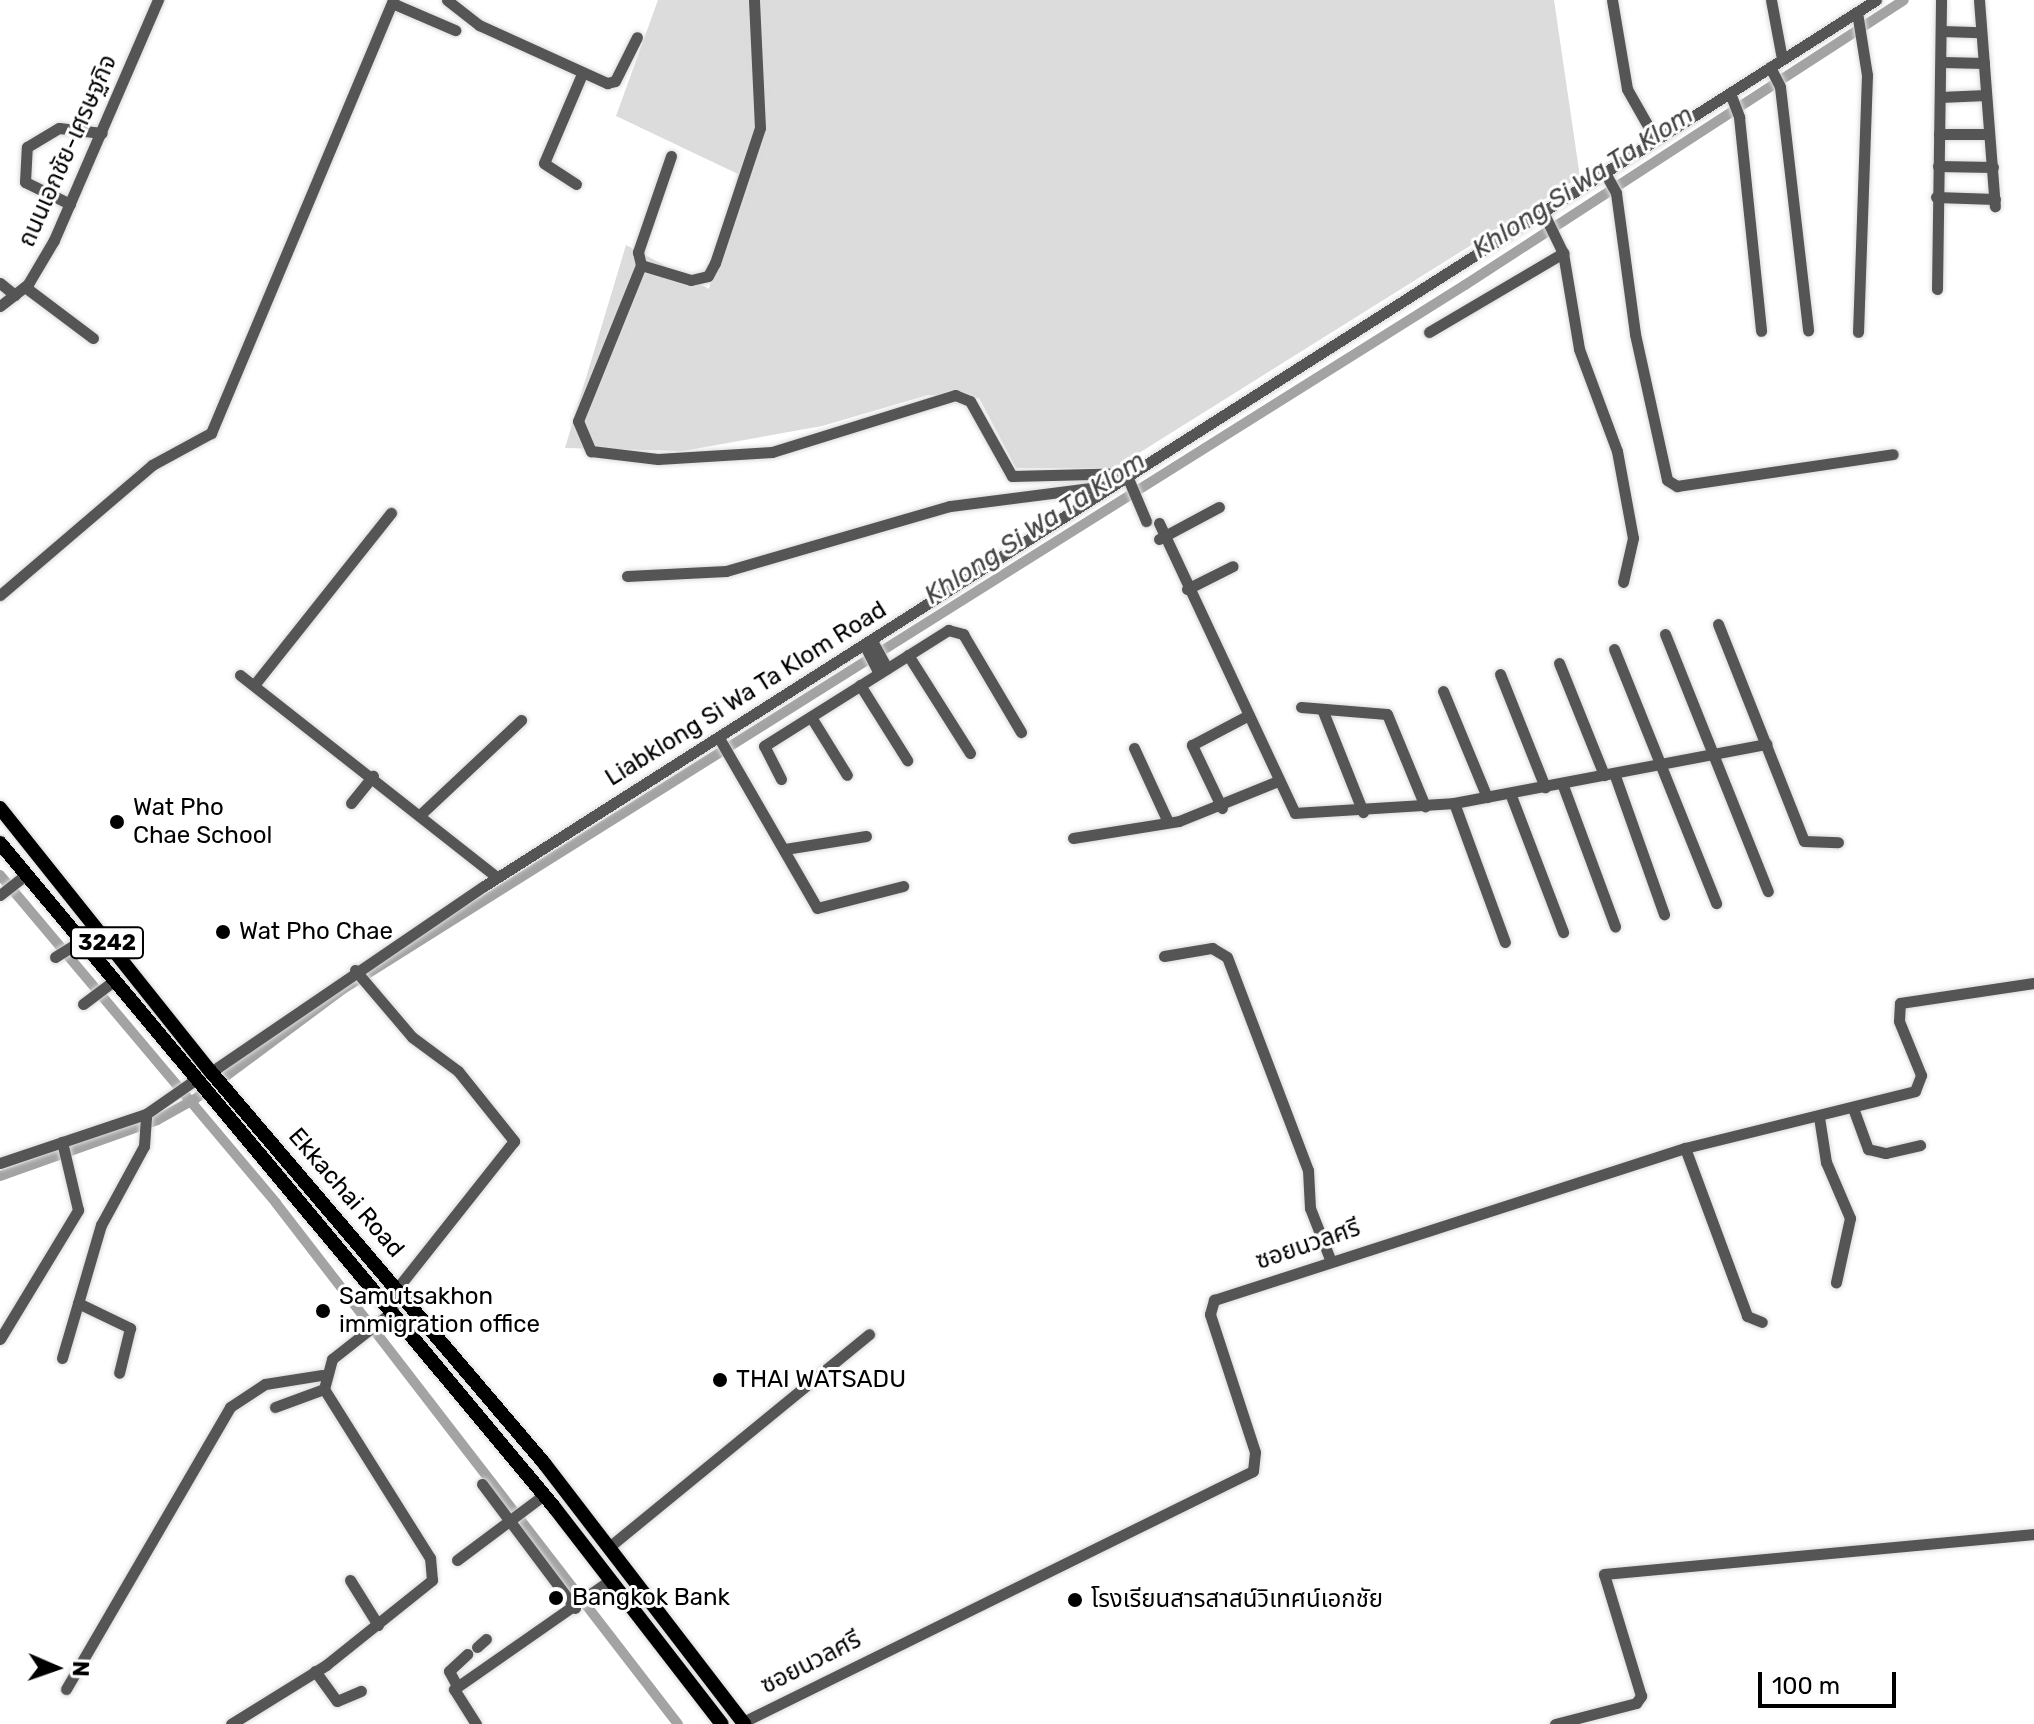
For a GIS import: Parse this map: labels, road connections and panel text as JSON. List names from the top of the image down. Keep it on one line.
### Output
{"streets":{"main road":["3242","Ekkachai Road"],"street":["ถนนเอกชัย-เศรษฐกิจ","Liabklong Si Wa Ta Klom Road","ซอยนวลศรี"]},"crossings":[["Liabklong Si Wa Ta Klom Road","Ekkachai Road"],["Ekkachai Road","ซอยนวลศรี"]],"water":["Khlong Si Wa Ta Klom"],"places":["Wat Pho Chae School","Wat Pho Chae","Samutsakhon immigration office","THAI WATSADU","Bangkok Bank","โรงเรียนสารสาสน์วิเทศน์เอกชัย"],"scale_bar":"100 m","north":"right"}
